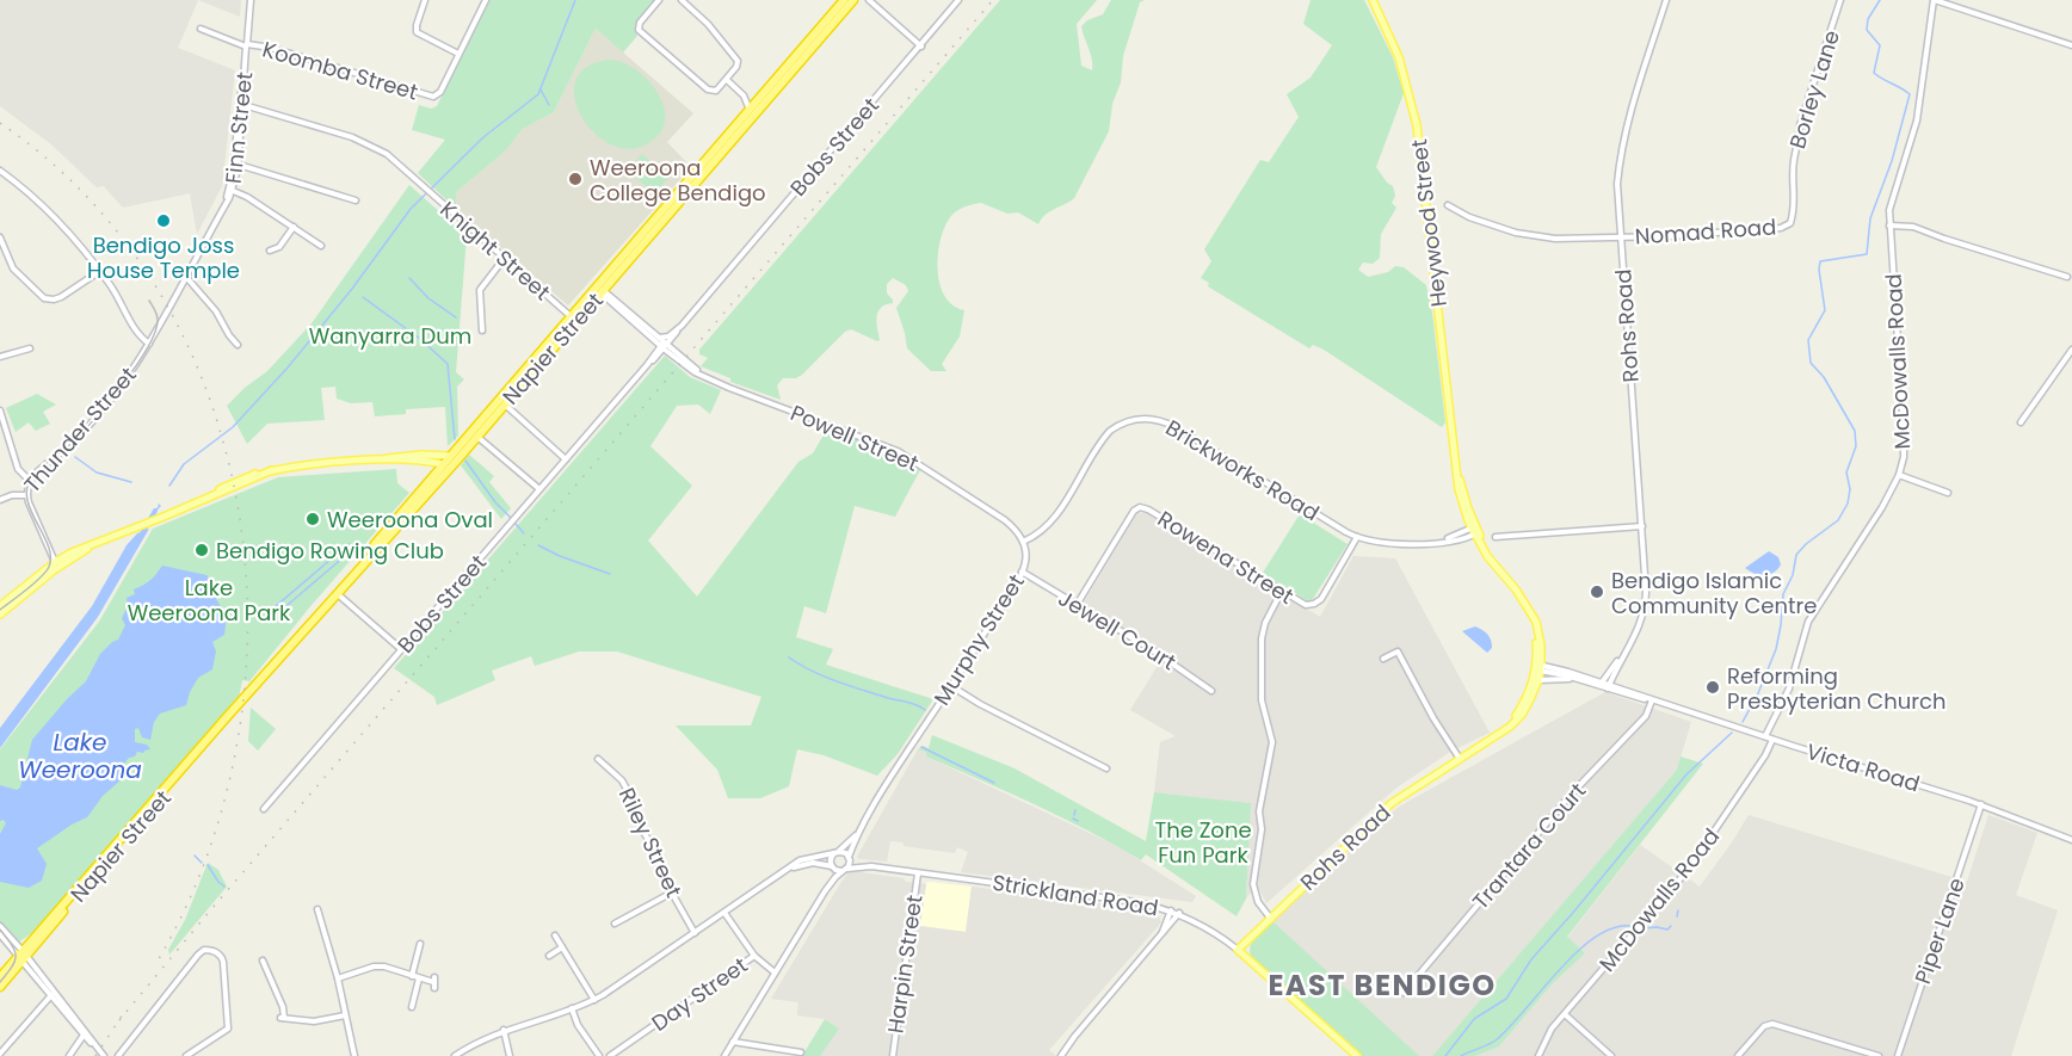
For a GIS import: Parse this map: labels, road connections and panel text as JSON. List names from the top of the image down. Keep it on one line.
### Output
{"streets":{"highway":["Napier Street"],"main road":["Heywood Street","Rohs Road","Strickland Road"],"street":["Koomba Street","Borley Lane","Finn Street","Bobs Street","Nomad Road","Knight Street","McDowalls Road","Thunder Street","Powell Street","Brickworks Road","Rowena Street","Jewell Court","Murphy Street","Victa Road","Riley Street","Trantara Court","Piper Lane","Harpin Street","Day Street"]},"crossings":[["Koomba Street","Finn Street"],["Borley Lane","Nomad Road"],["Finn Street","Knight Street"],["Finn Street","Thunder Street"],["Bobs Street","Powell Street"],["Heywood Street","Nomad Road"],["Heywood Street","Rohs Road"],["Nomad Road","Rohs Road"],["Knight Street","Napier Street"],["Rohs Road","Victa Road"],["Rohs Road","Strickland Road"],["Napier Street","Powell Street"],["McDowalls Road","Victa Road"],["Powell Street","Murphy Street"],["Brickworks Road","Rowena Street"],["Brickworks Road","Murphy Street"],["Rowena Street","Jewell Court"],["Jewell Court","Murphy Street"],["Murphy Street","Strickland Road"],["Victa Road","Trantara Court"],["Victa Road","Piper Lane"],["Strickland Road","Harpin Street"]],"districts":["EAST BENDIGO"],"water":["Lake Weeroona"],"parks":["Wanyarra Dum","Lake Weeroona Park","The Zone Fun Park"],"places":["Weeroona College Bendigo","Bendigo Joss House Temple","Weeroona Oval","Bendigo Rowing Club","Bendigo Islamic Community Centre","Reforming Presbyterian Church"]}
